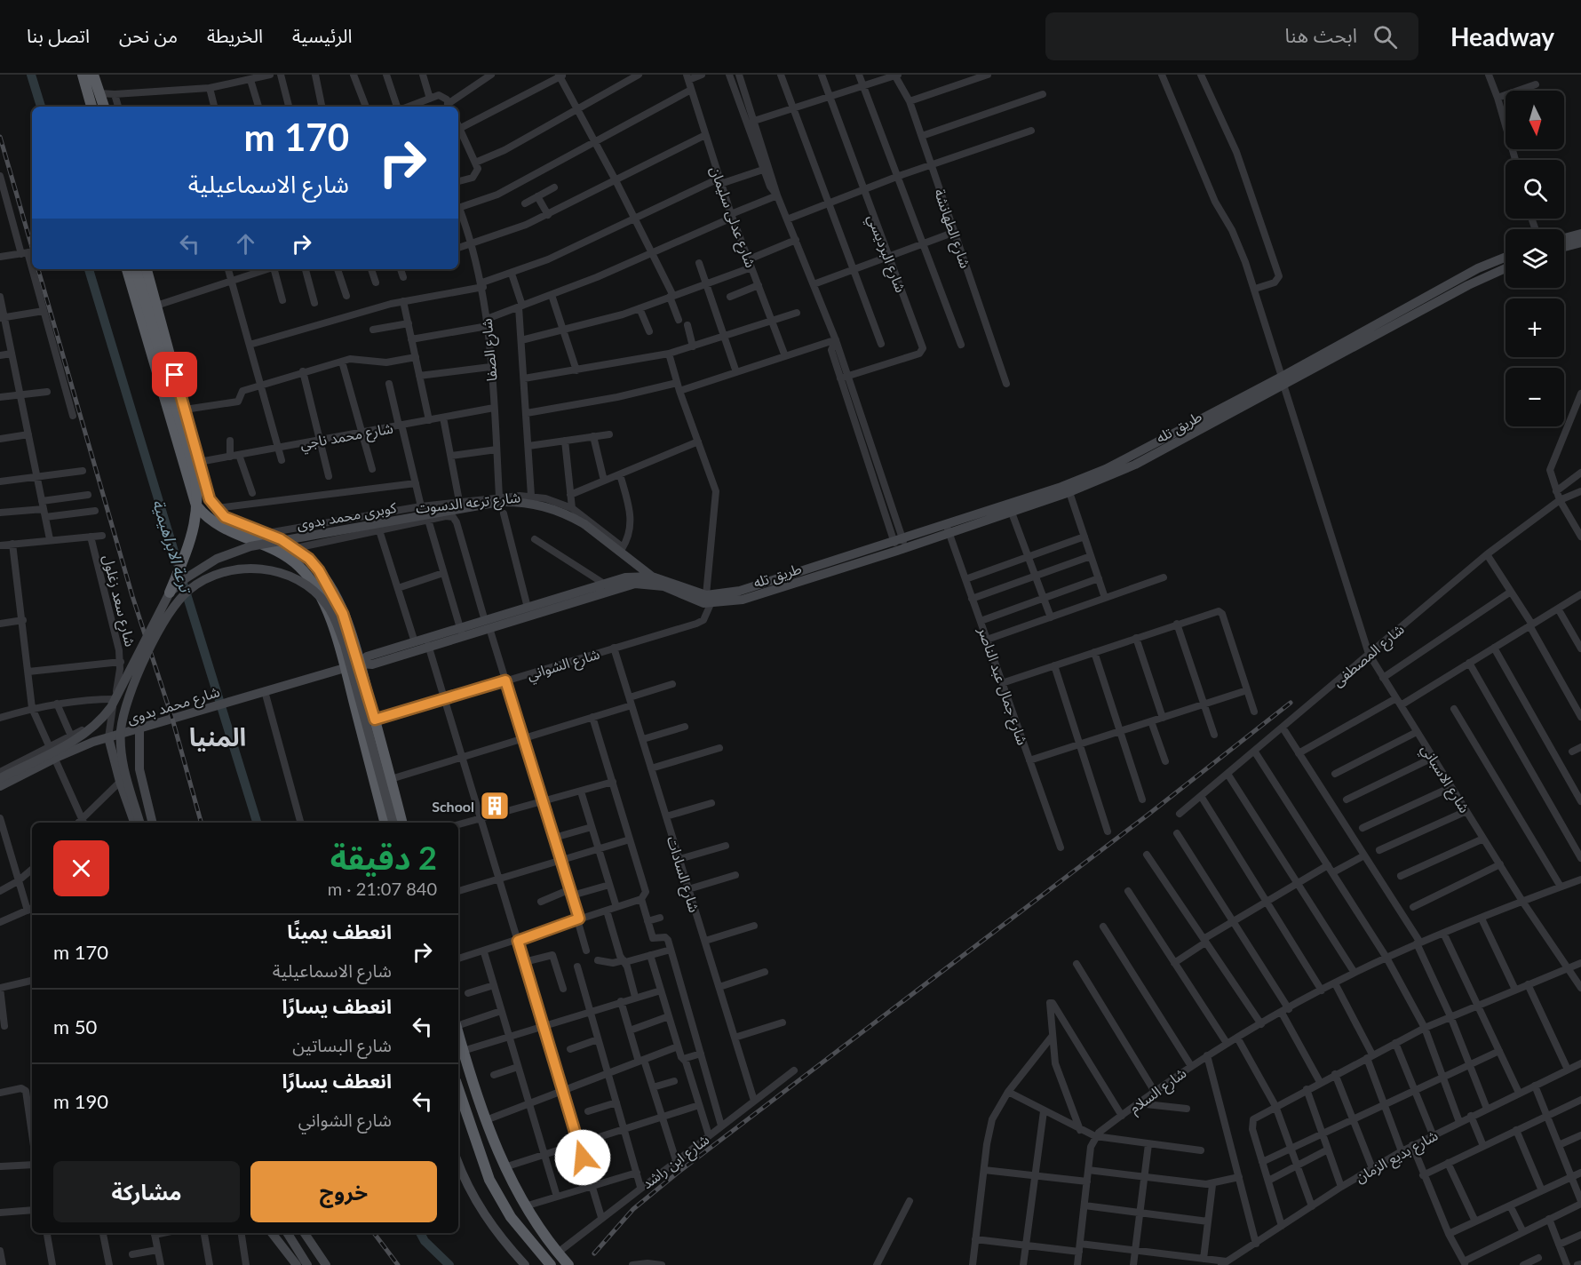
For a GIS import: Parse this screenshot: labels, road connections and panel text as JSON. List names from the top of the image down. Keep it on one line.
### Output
{"streets":{"main road":["طريق تله","كوبرى محمد بدوى","شارع سعد زغلول","شارع محمد بدوى"],"street":["شارع عدلى سليمان","شارع الطهانشة","شارع البرديسي","شارع الصفا","شارع محمد ناجي","شارع ترعه الدسوت","شارع المصطفى","شارع الشواني","شارع جمال عبد الناصر","شارع الاسباني","شارع السادات","شارع السلام","شارع بديع الزمان","شارع ابن راشد"]},"crossings":[["شارع الصفا","شارع محمد ناجي"],["شارع الصفا","شارع ترعه الدسوت"],["طريق تله","كوبرى محمد بدوى"],["طريق تله","شارع الشواني"],["طريق تله","شارع جمال عبد الناصر"],["طريق تله","شارع محمد بدوى"],["طريق تله","شارع الاسباني"],["شارع ترعه الدسوت","كوبرى محمد بدوى"],["شارع سعد زغلول","شارع محمد بدوى"],["شارع المصطفى","شارع الاسباني"],["شارع الشواني","شارع السادات"],["شارع الاسباني","شارع السلام"],["شارع السادات","شارع ابن راشد"]],"districts":["المنيا"],"water":["ترعة الابراهيمية"],"places":{"building":["School"]},"north":"bottom","page":{"header":"Headway","search":"ابحث هنا","nav":["الرئيسية","الخريطة","من نحن","اتصل بنا"],"map_buttons":["+","−"],"turn":["170 m","شارع الاسماعيلية"],"heading":["2 دقيقة","840 m · 21:07"],"list":[{"name":"انعطف يمينًا","note":"شارع الاسماعيلية","value":"170 m"},{"name":"انعطف يسارًا","note":"شارع البساتين","value":"50 m"},{"name":"انعطف يسارًا","note":"شارع الشواني","value":"190 m"}],"buttons":["خروج","مشاركة"]}}
